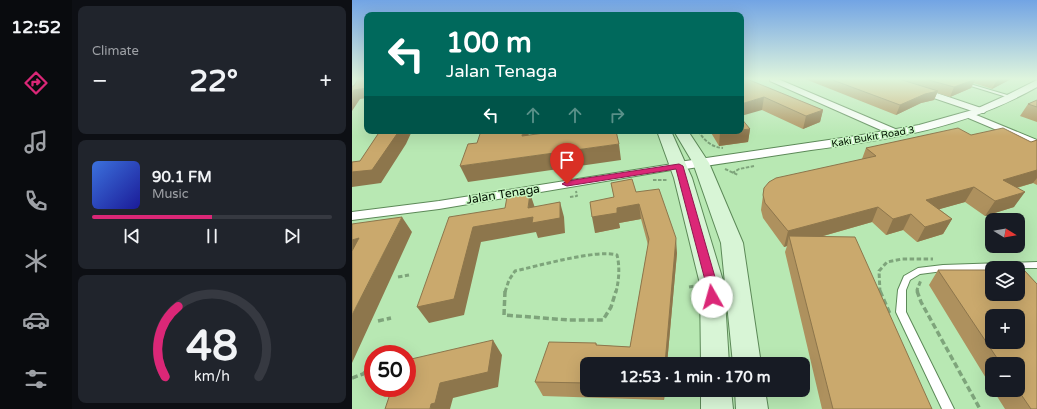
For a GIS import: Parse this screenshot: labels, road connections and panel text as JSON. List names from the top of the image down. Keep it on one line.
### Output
{"streets":{"street":["Kaki Bukit Road 3","Jalan Tenaga"]},"crossings":[["Kaki Bukit Road 3","Jalan Tenaga"]],"north":"right","page":{"tabs":"12:52","tile":"Climate","turn":["100 m","Jalan Tenaga"],"heat":["−","22°","+"],"song":["90.1 FM","Music"],"map_buttons":["+","−"],"limit":"50","trip":"12:53 · 1 min · 170 m","gauge":["48","km/h"]}}
